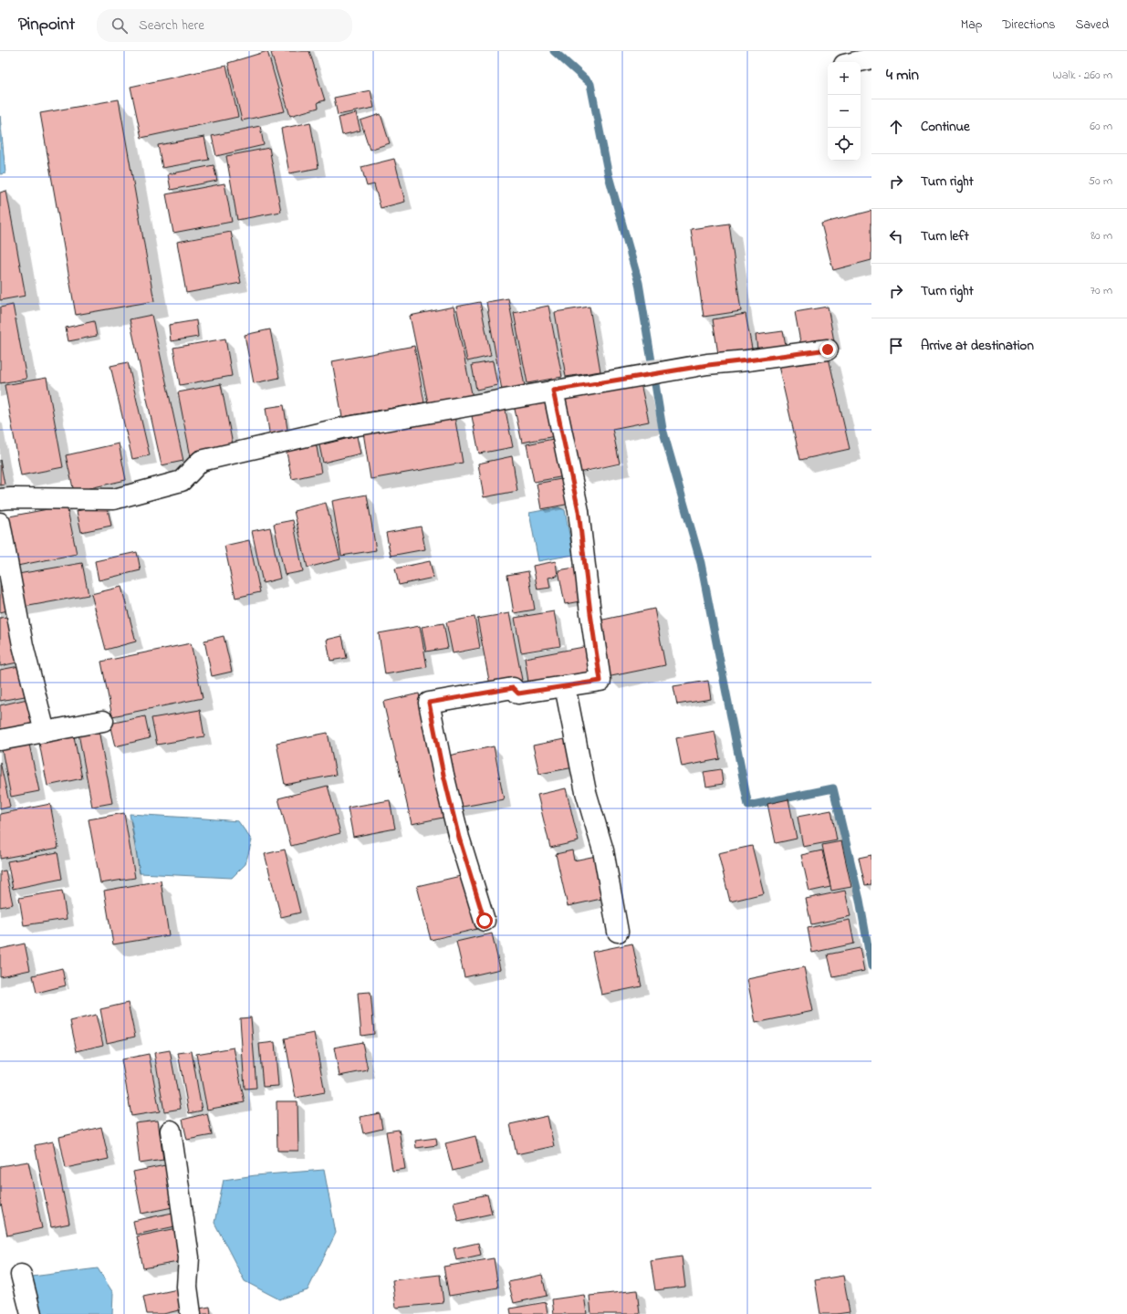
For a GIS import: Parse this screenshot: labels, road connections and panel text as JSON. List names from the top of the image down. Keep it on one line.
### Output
{"page":{"header":"Pinpoint","search":"Search here","nav":["Map","Directions","Saved"],"heading":["4 min","Walk · 260 m"],"map_buttons":["+","−"],"list":[["Continue","60 m"],["Turn right","50 m"],["Turn left","80 m"],["Turn right","70 m"],"Arrive at destination"]}}
